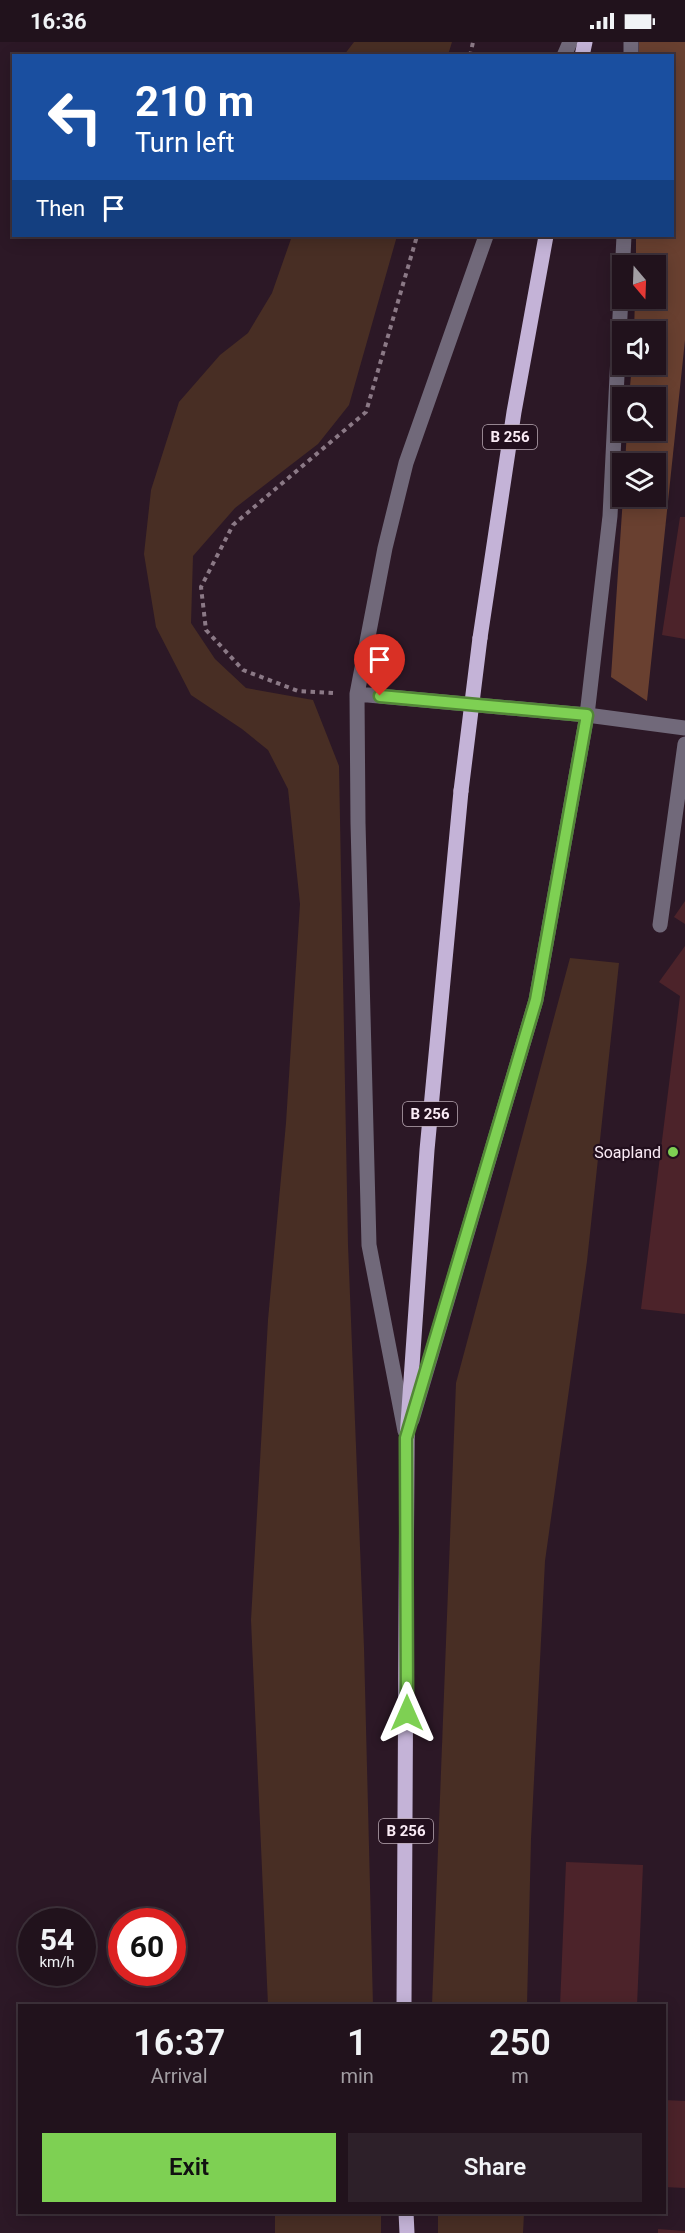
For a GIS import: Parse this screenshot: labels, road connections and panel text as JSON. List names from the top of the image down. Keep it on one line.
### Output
{"streets":{"main road":["B 256"]},"places":["Soapland"],"north":"bottom","page":{"status":"16:36","turn":["210 m","Turn left"],"then":"Then","speed":"54 km/h","limit":"60","eta":["16:37","Arrival","1","min","250","m"],"buttons":["Exit","Share"]}}
